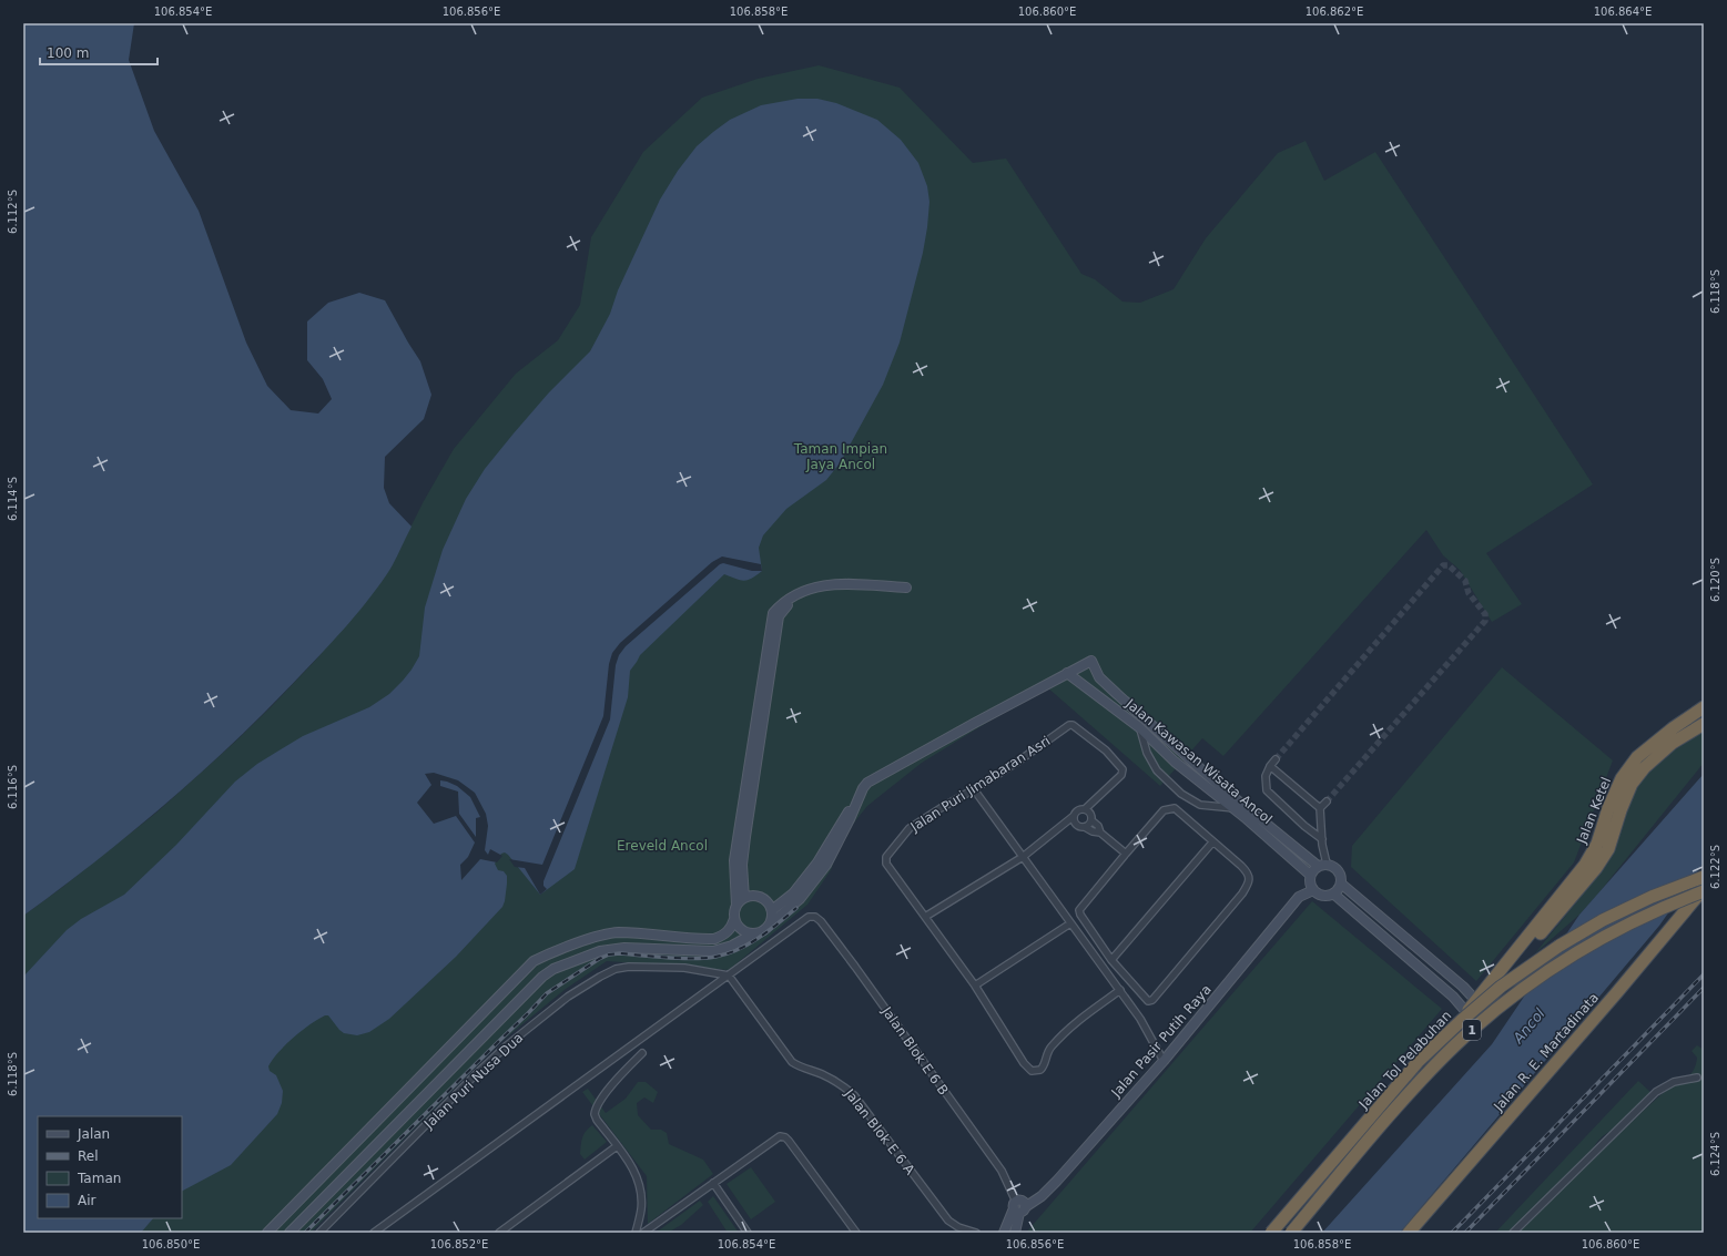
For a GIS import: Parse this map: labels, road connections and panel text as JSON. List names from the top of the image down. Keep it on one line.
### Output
{"streets":{"highway":["Jalan Ketel","1","Jalan R. E. Martadinata","Jalan Tol Pelabuhan"],"street":["Jalan Kawasan Wisata Ancol","Jalan Puri Jimabaran Asri","Jalan Pasir Putih Raya","Jalan Blok E 6 B","Jalan Puri Nusa Dua","Jalan Blok E 6 A"]},"crossings":[["Jalan Kawasan Wisata Ancol","Jalan Pasir Putih Raya"],["Jalan Pasir Putih Raya","Jalan Blok E 6 B"],["Jalan Blok E 6 B","Jalan Puri Nusa Dua"],["Jalan Blok E 6 B","Jalan Blok E 6 A"],["Jalan R. E. Martadinata","Jalan Tol Pelabuhan"],["Jalan Puri Nusa Dua","Jalan Blok E 6 A"]],"water":["Ancol"],"parks":["Taman Impian Jaya Ancol","Ereveld Ancol"],"legend":["Jalan","Rel","Taman","Air"],"scale_bar":"100 m","coordinates":["106.854°E","106.856°E","106.858°E","106.860°E","106.862°E","106.864°E","6.112°S","6.118°S","6.114°S","6.120°S","6.116°S","6.122°S","6.124°S","106.850°E","106.852°E"]}
